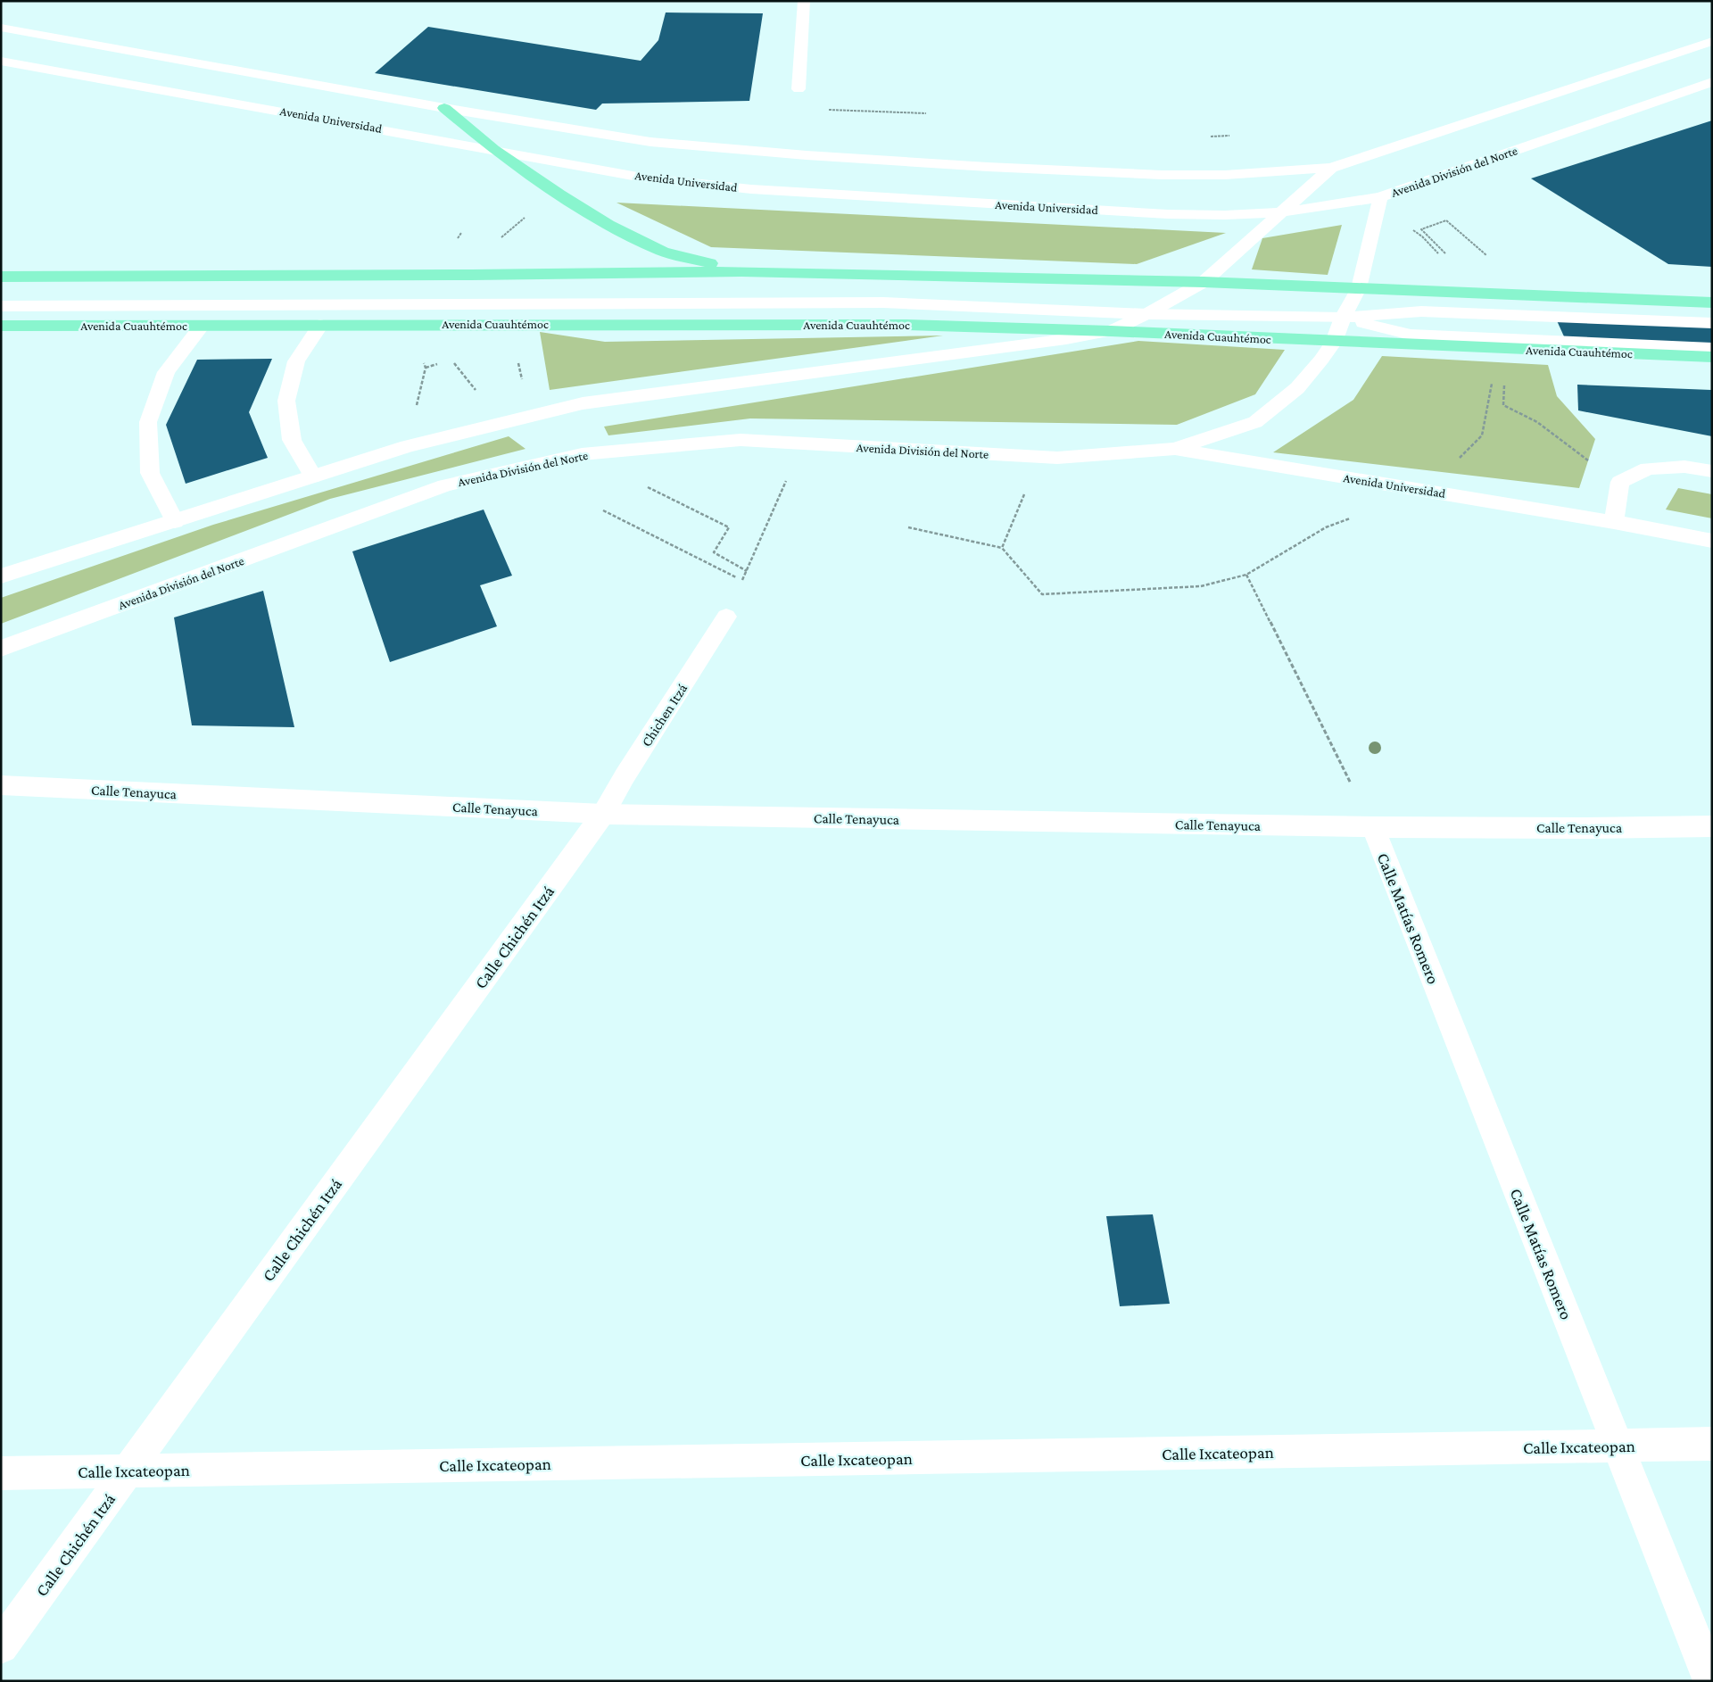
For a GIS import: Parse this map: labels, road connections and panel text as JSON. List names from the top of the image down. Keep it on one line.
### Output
{"streets":{"main road":["Avenida Universidad","Avenida División del Norte","Avenida Cuauhtémoc","Chichen Itzá","Calle Tenayuca","Calle Matías Romero","Calle Chichén Itzá","Calle Ixcateopan"]},"crossings":[["Avenida Universidad","Avenida División del Norte"],["Avenida División del Norte","Avenida Cuauhtémoc"],["Chichen Itzá","Calle Tenayuca"],["Chichen Itzá","Calle Chichén Itzá"],["Calle Tenayuca","Calle Matías Romero"],["Calle Tenayuca","Calle Chichén Itzá"],["Calle Matías Romero","Calle Ixcateopan"],["Calle Chichén Itzá","Calle Ixcateopan"]]}
